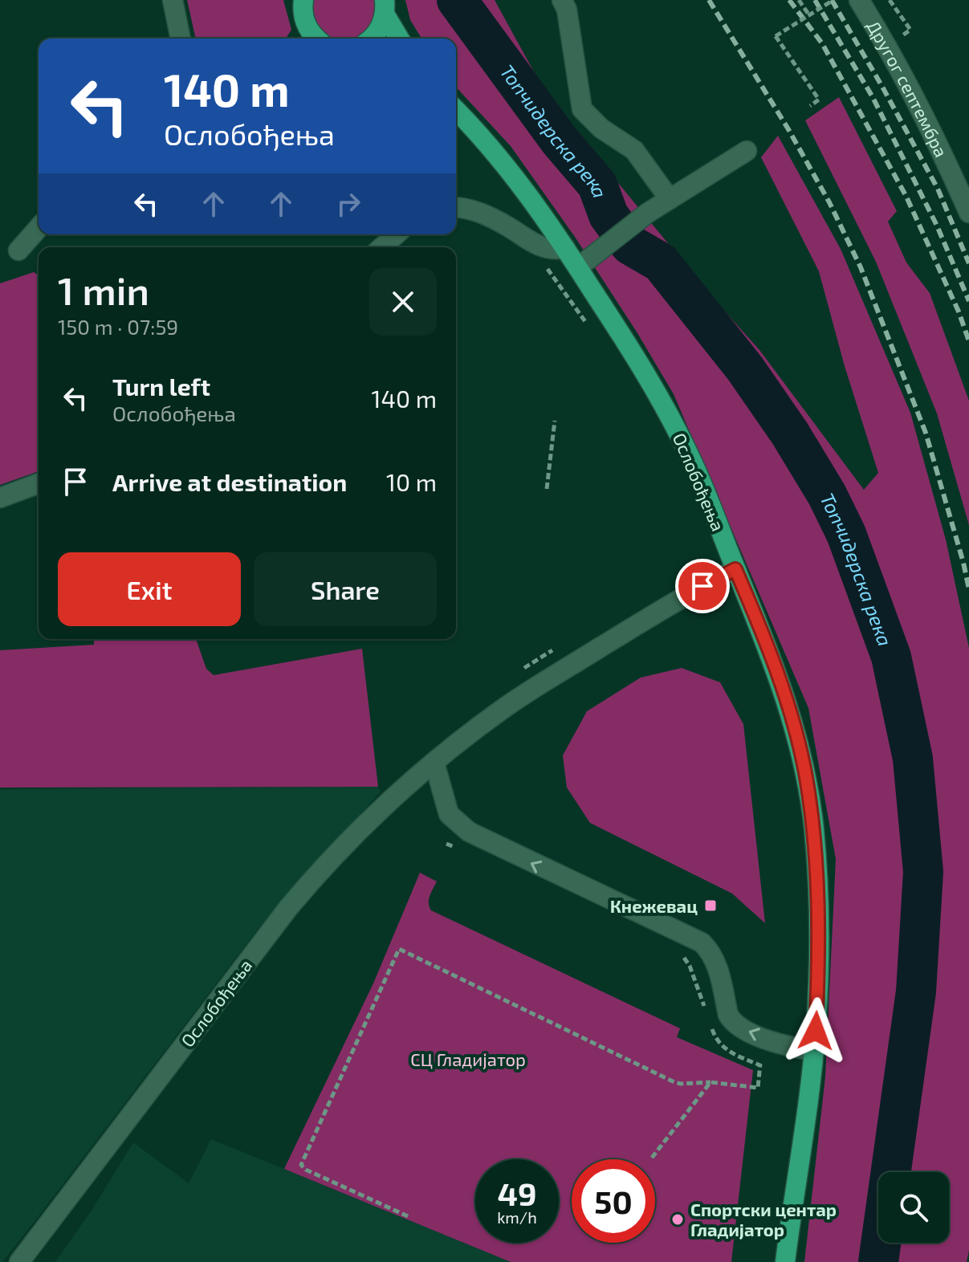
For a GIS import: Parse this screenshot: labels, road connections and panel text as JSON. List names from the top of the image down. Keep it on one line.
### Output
{"streets":{"main road":["Ослобођења"],"street":["Другог септембра"]},"water":["Топчидерска река"],"parks":["СЦ Гладијатор"],"places":{"transit":["Кнежевац"],"other":["Спортски центар Гладијатор"]},"page":{"turn":["140 m","Ослобођења"],"heading":["1 min","150 m · 07:59"],"list":[{"name":"Turn left","note":"Ослобођења","value":"140 m"},{"name":"Arrive at destination","value":"10 m"}],"buttons":["Exit","Share"],"speed":"49 km/h","limit":"50"}}
